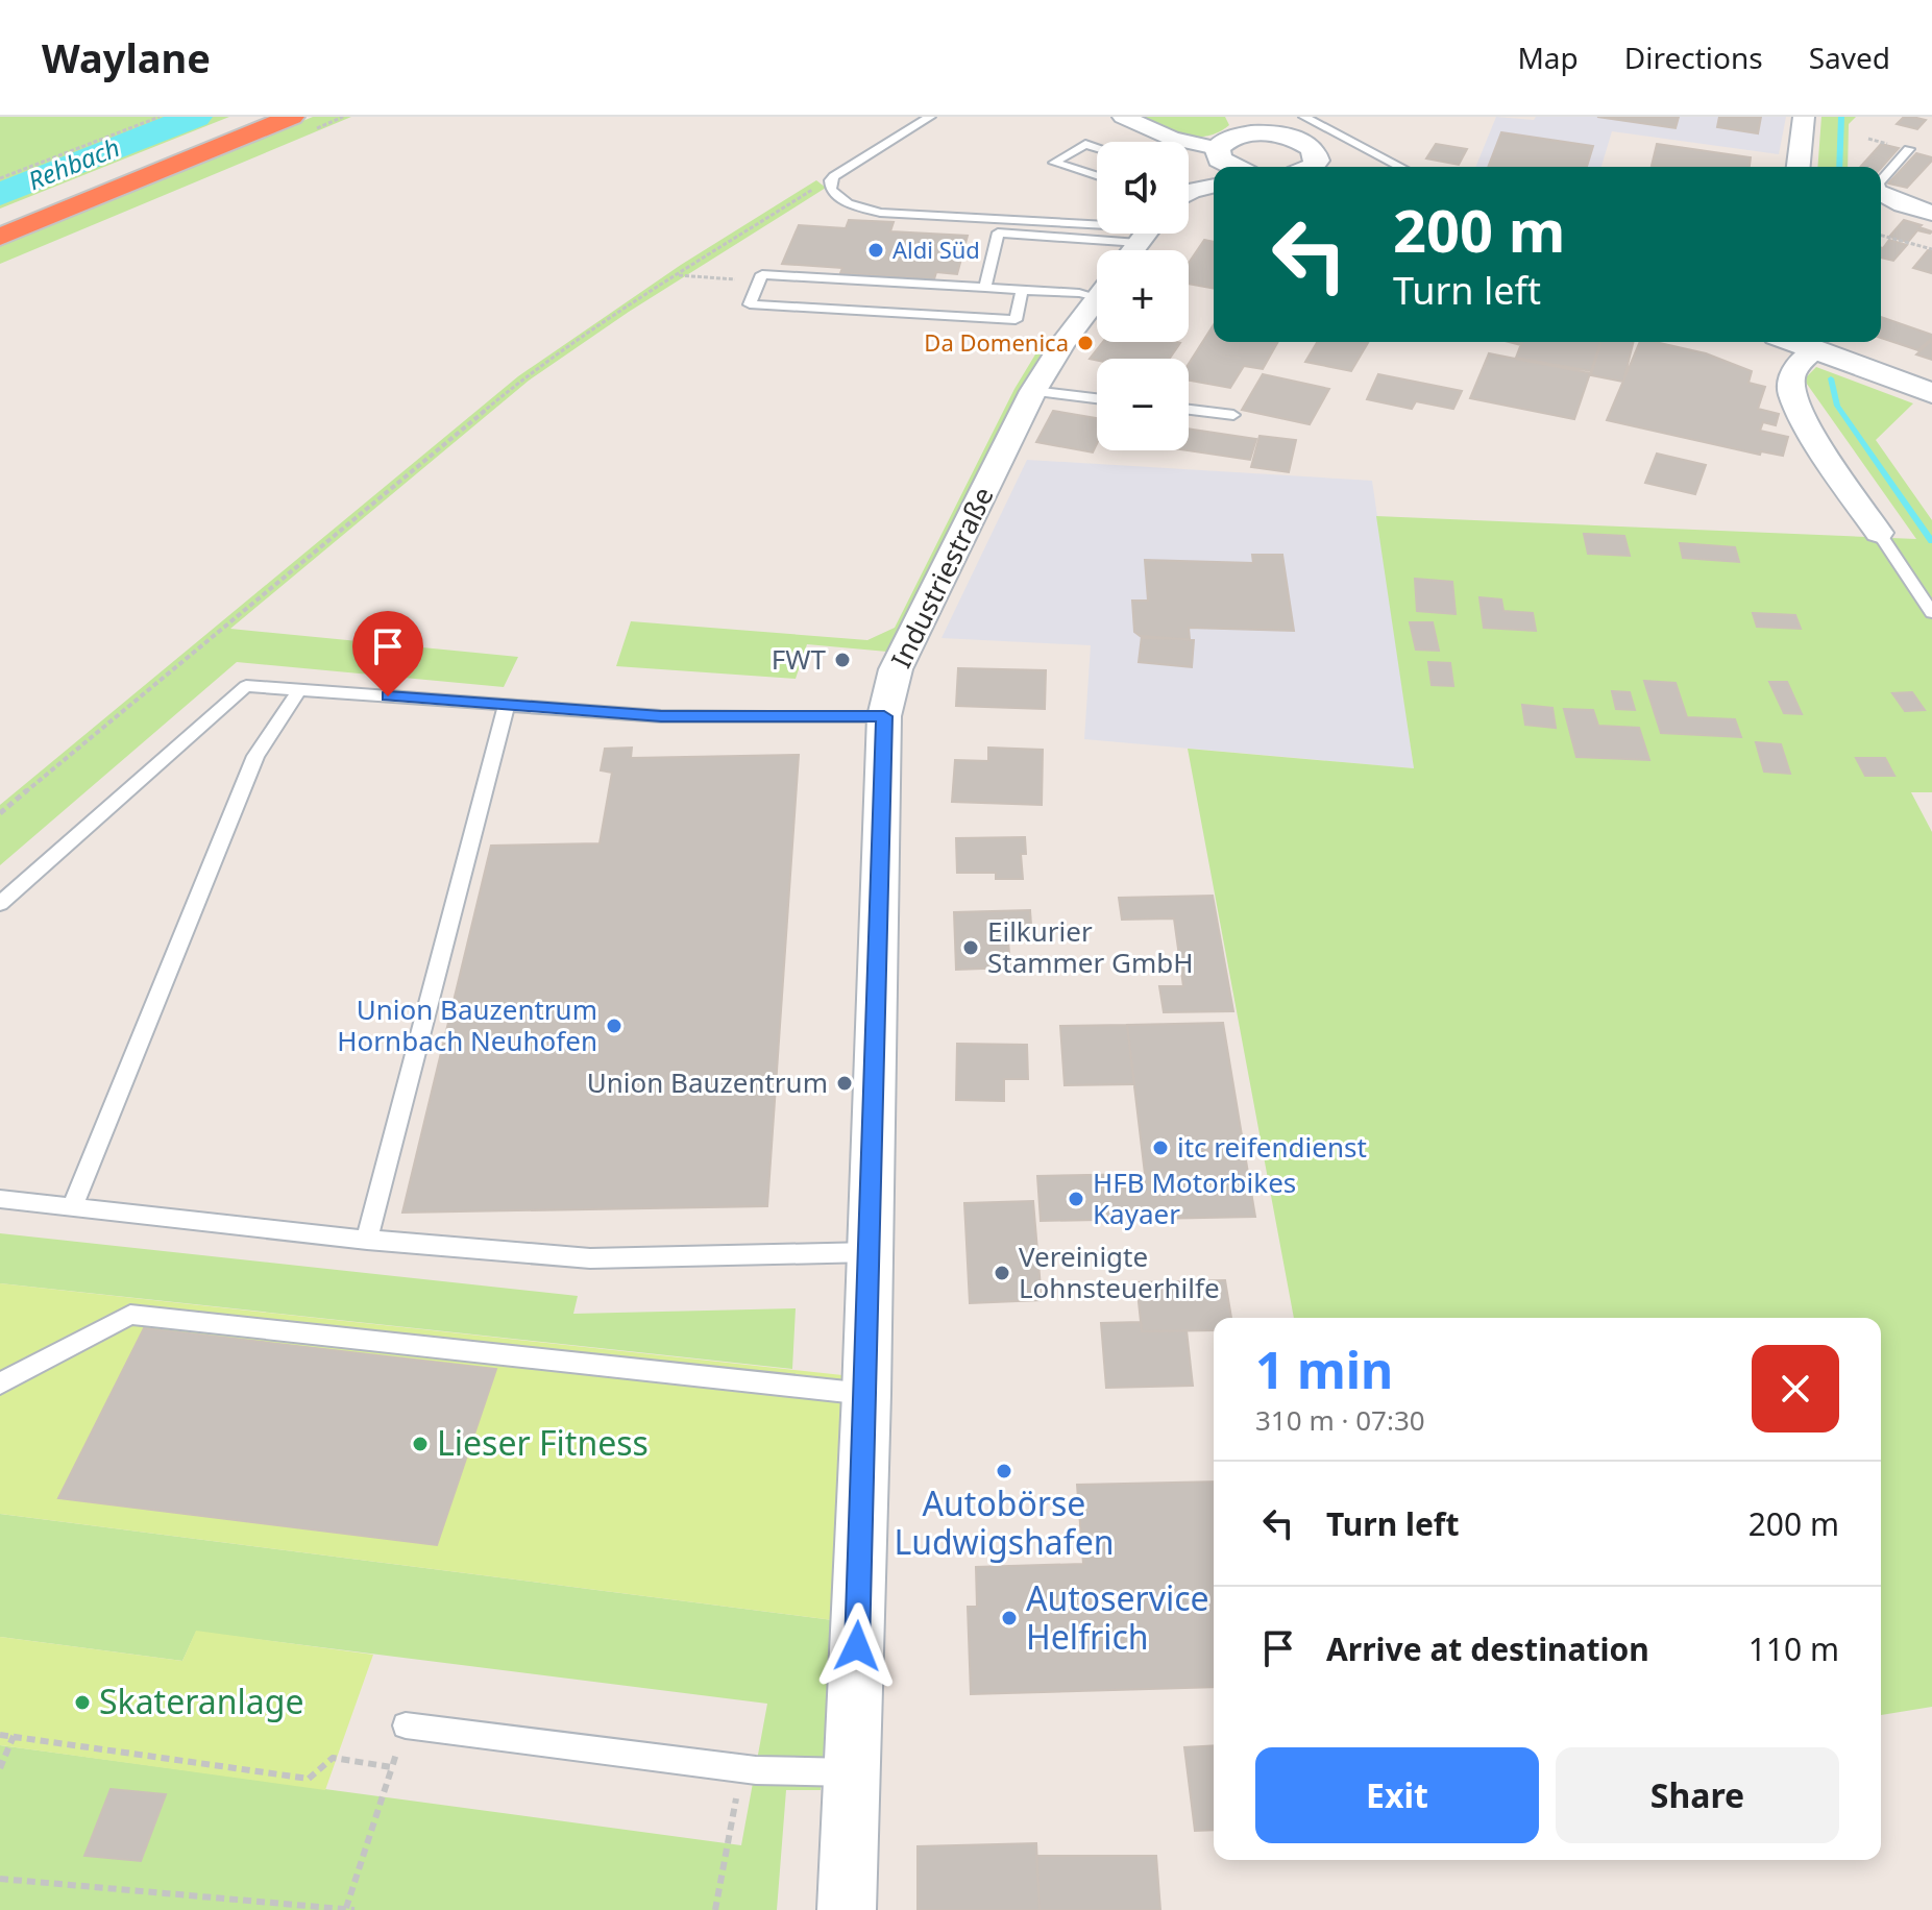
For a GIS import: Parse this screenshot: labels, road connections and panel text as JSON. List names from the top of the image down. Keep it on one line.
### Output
{"streets":{"street":["Industriestraße"]},"water":["Rehbach"],"places":["Aldi Süd","Da Domenica","FWT","Eilkurier Stammer GmbH","Union Bauzentrum Hornbach Neuhofen","Union Bauzentrum","itc reifendienst","HFB Motorbikes Kayaer","Vereinigte Lohnsteuerhilfe","Lieser Fitness","Autobörse Ludwigshafen","Autoservice Helfrich","Skateranlage"],"page":{"header":"Waylane","nav":["Map","Directions","Saved"],"map_buttons":["+","−"],"turn":["200 m","Turn left"],"heading":["1 min","310 m · 07:30"],"list":[{"name":"Turn left","value":"200 m"},{"name":"Arrive at destination","value":"110 m"}],"buttons":["Exit","Share"]}}
